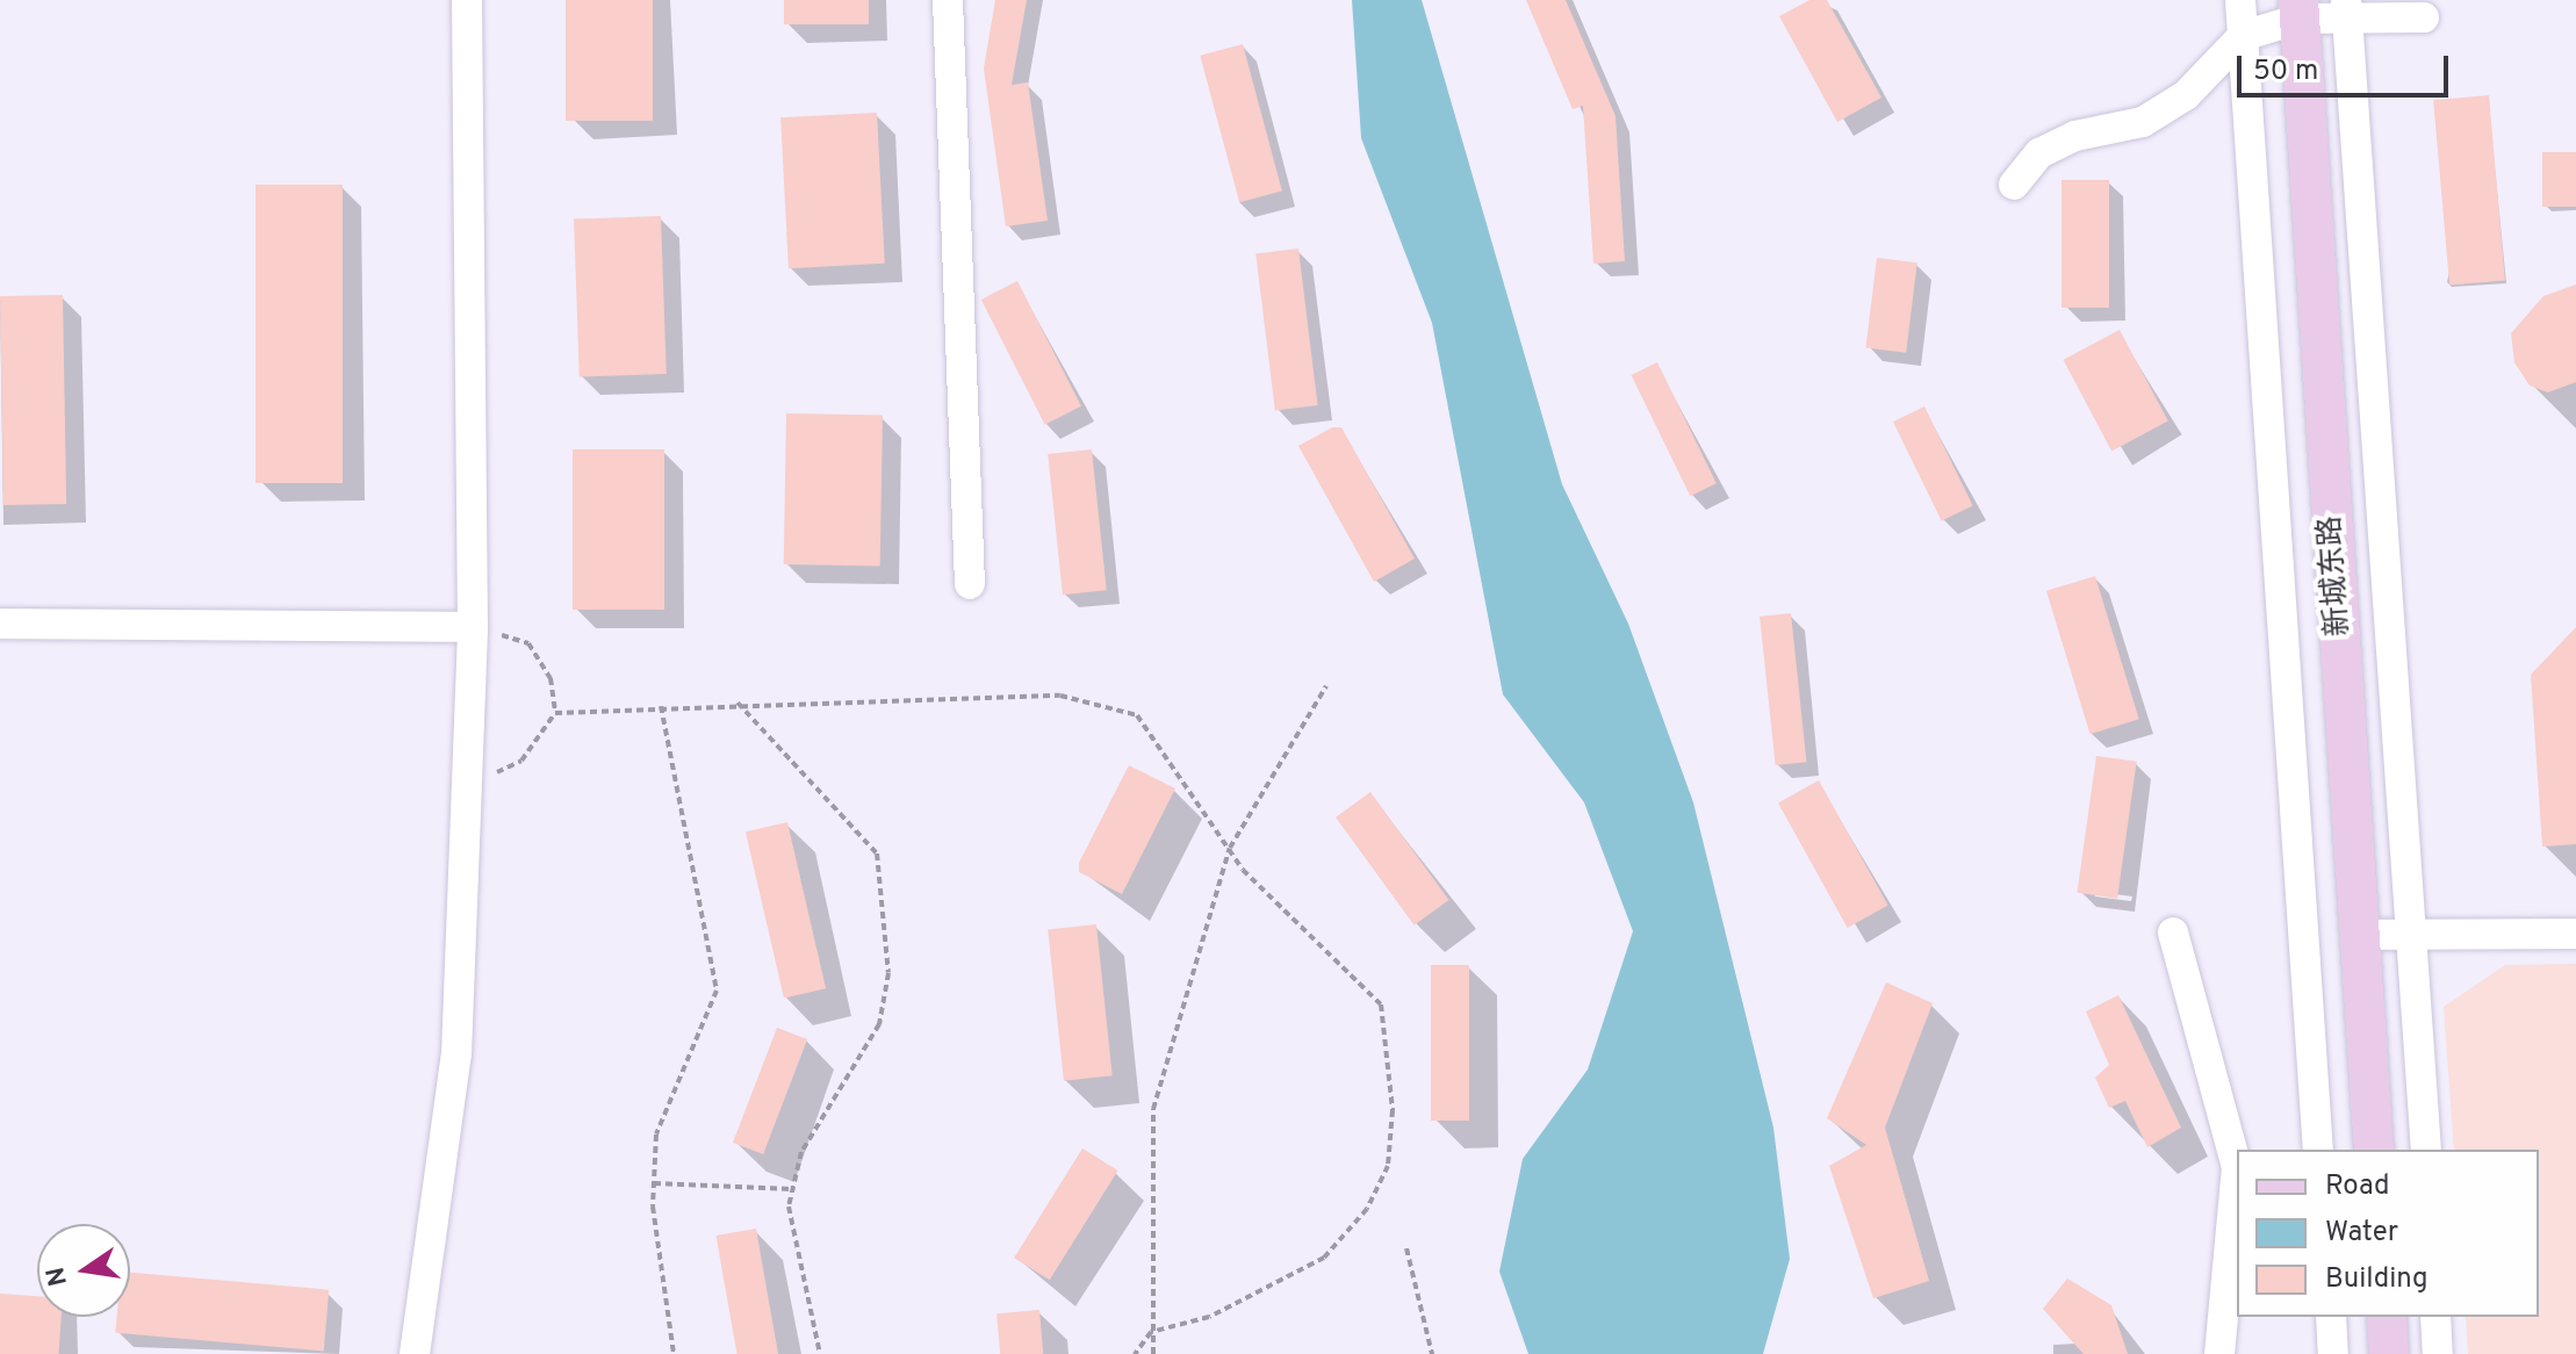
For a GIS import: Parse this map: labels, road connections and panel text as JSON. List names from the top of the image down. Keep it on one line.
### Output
{"streets":{"main road":["新城东路"]},"legend":["Road","Water","Building"],"scale_bar":"50 m","north":"left"}
